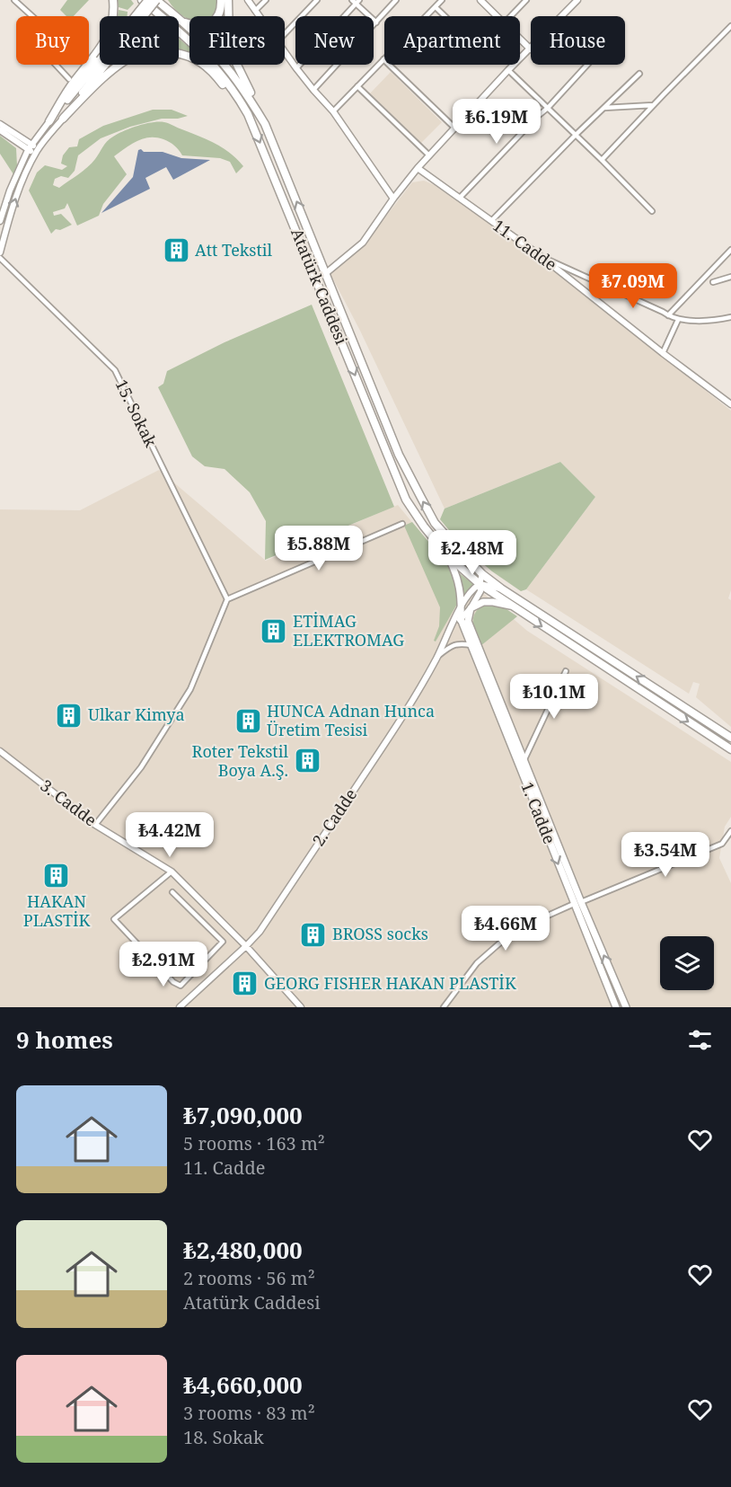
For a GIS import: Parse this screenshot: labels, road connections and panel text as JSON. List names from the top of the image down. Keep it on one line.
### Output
{"streets":{"highway":["Atatürk Caddesi"],"main road":["1. Cadde"],"street":["11. Cadde","15. Sokak","3. Cadde","2. Cadde"]},"crossings":[["Atatürk Caddesi","2. Cadde"],["3. Cadde","2. Cadde"]],"places":{"building":["Att Tekstil","ETİMAG ELEKTROMAG","Ulkar Kimya","HUNCA Adnan Hunca Üretim Tesisi","Roter Tekstil Boya A.Ş.","HAKAN PLASTİK","BROSS socks","GEORG FISHER HAKAN PLASTİK"]},"page":{"chip":["Buy","Rent","Filters","New","Apartment","House"],"price":["₺6.19M","₺7.09M","₺5.88M","₺2.48M","₺10.1M","₺4.42M","₺3.54M","₺4.66M","₺2.91M"],"heading":"9 homes","list":[{"name":"₺7,090,000","note":"5 rooms · 163 m² · 11. Cadde"},{"name":"₺2,480,000","note":"2 rooms · 56 m² · Atatürk Caddesi"},{"name":"₺4,660,000","note":"3 rooms · 83 m² · 18. Sokak"}]}}
